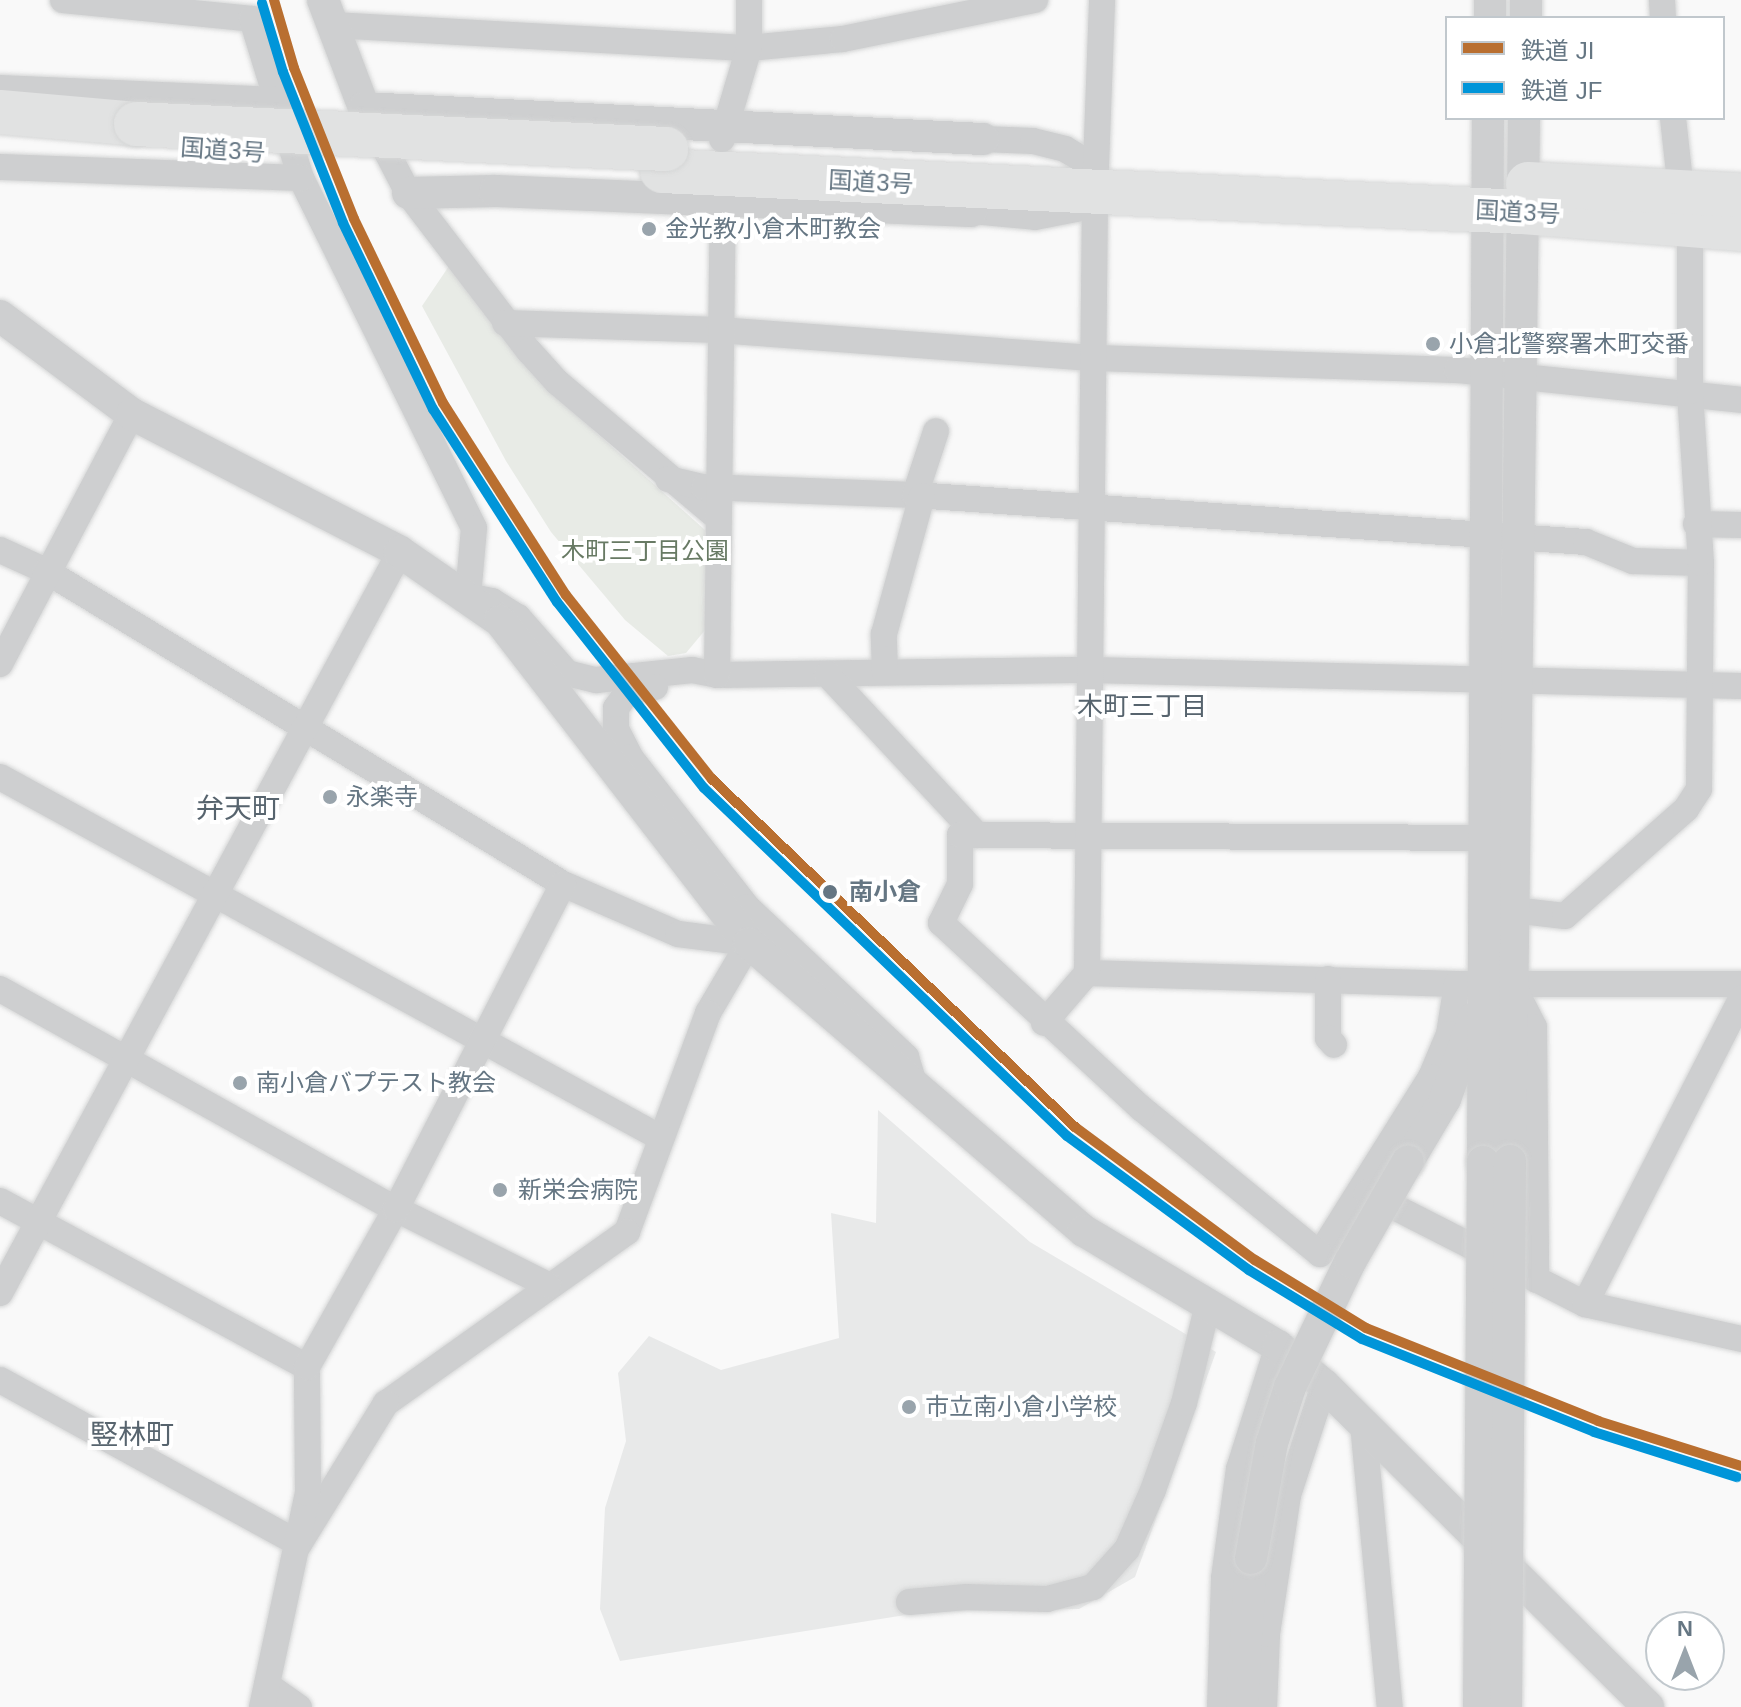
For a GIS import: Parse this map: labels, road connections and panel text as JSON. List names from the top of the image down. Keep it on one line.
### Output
{"streets":{"highway":["国道3号"]},"districts":["木町三丁目","弁天町","竪林町"],"parks":["木町三丁目公園"],"places":["金光教小倉木町教会","小倉北警察署木町交番","永楽寺","南小倉","南小倉バプテスト教会","新栄会病院","市立南小倉小学校"],"lines":["rail line JI","rail line JF"],"legend":["鉄道 JI","鉄道 JF"],"north":"top"}
